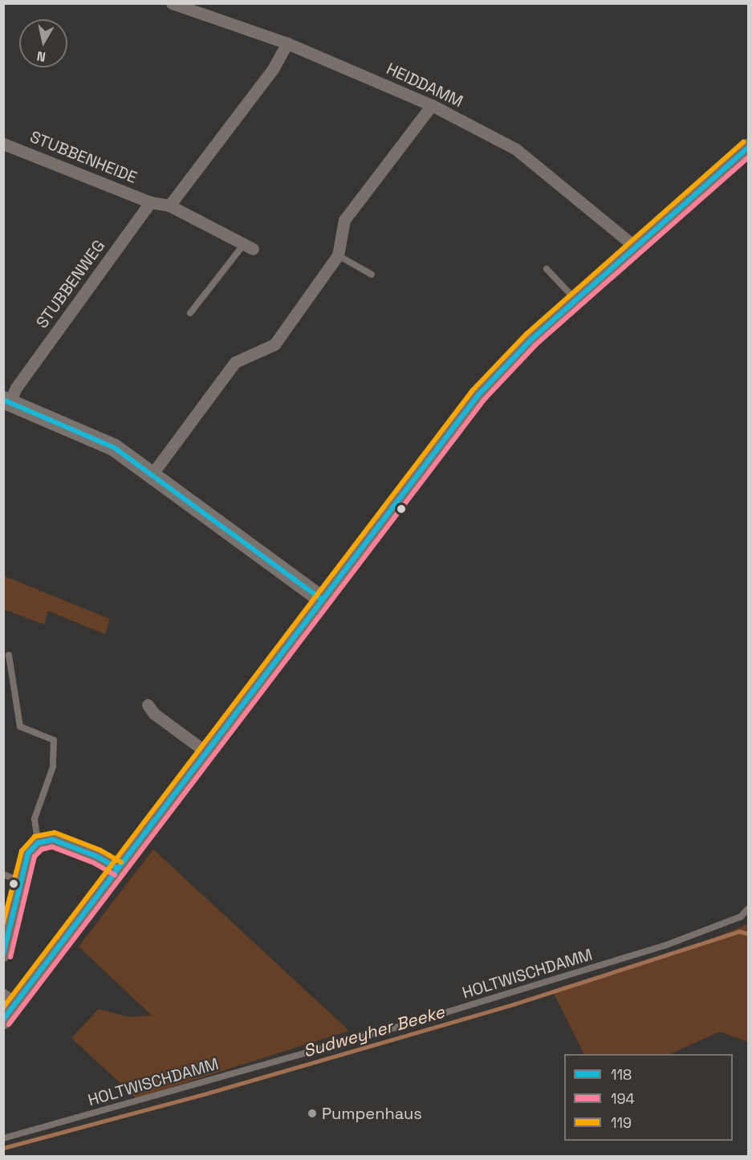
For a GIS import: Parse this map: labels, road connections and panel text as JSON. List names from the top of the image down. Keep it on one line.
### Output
{"streets":{"street":["HEIDDAMM","STUBBENHEIDE","STUBBENWEG"],"lane":["HOLTWISCHDAMM"]},"crossings":[["STUBBENHEIDE","STUBBENWEG"]],"water":["Sudweyher Beeke"],"places":["Pumpenhaus"],"lines":["transit line 119","transit line 118","transit line 194"],"legend":["118","194","119"],"north":"bottom"}
